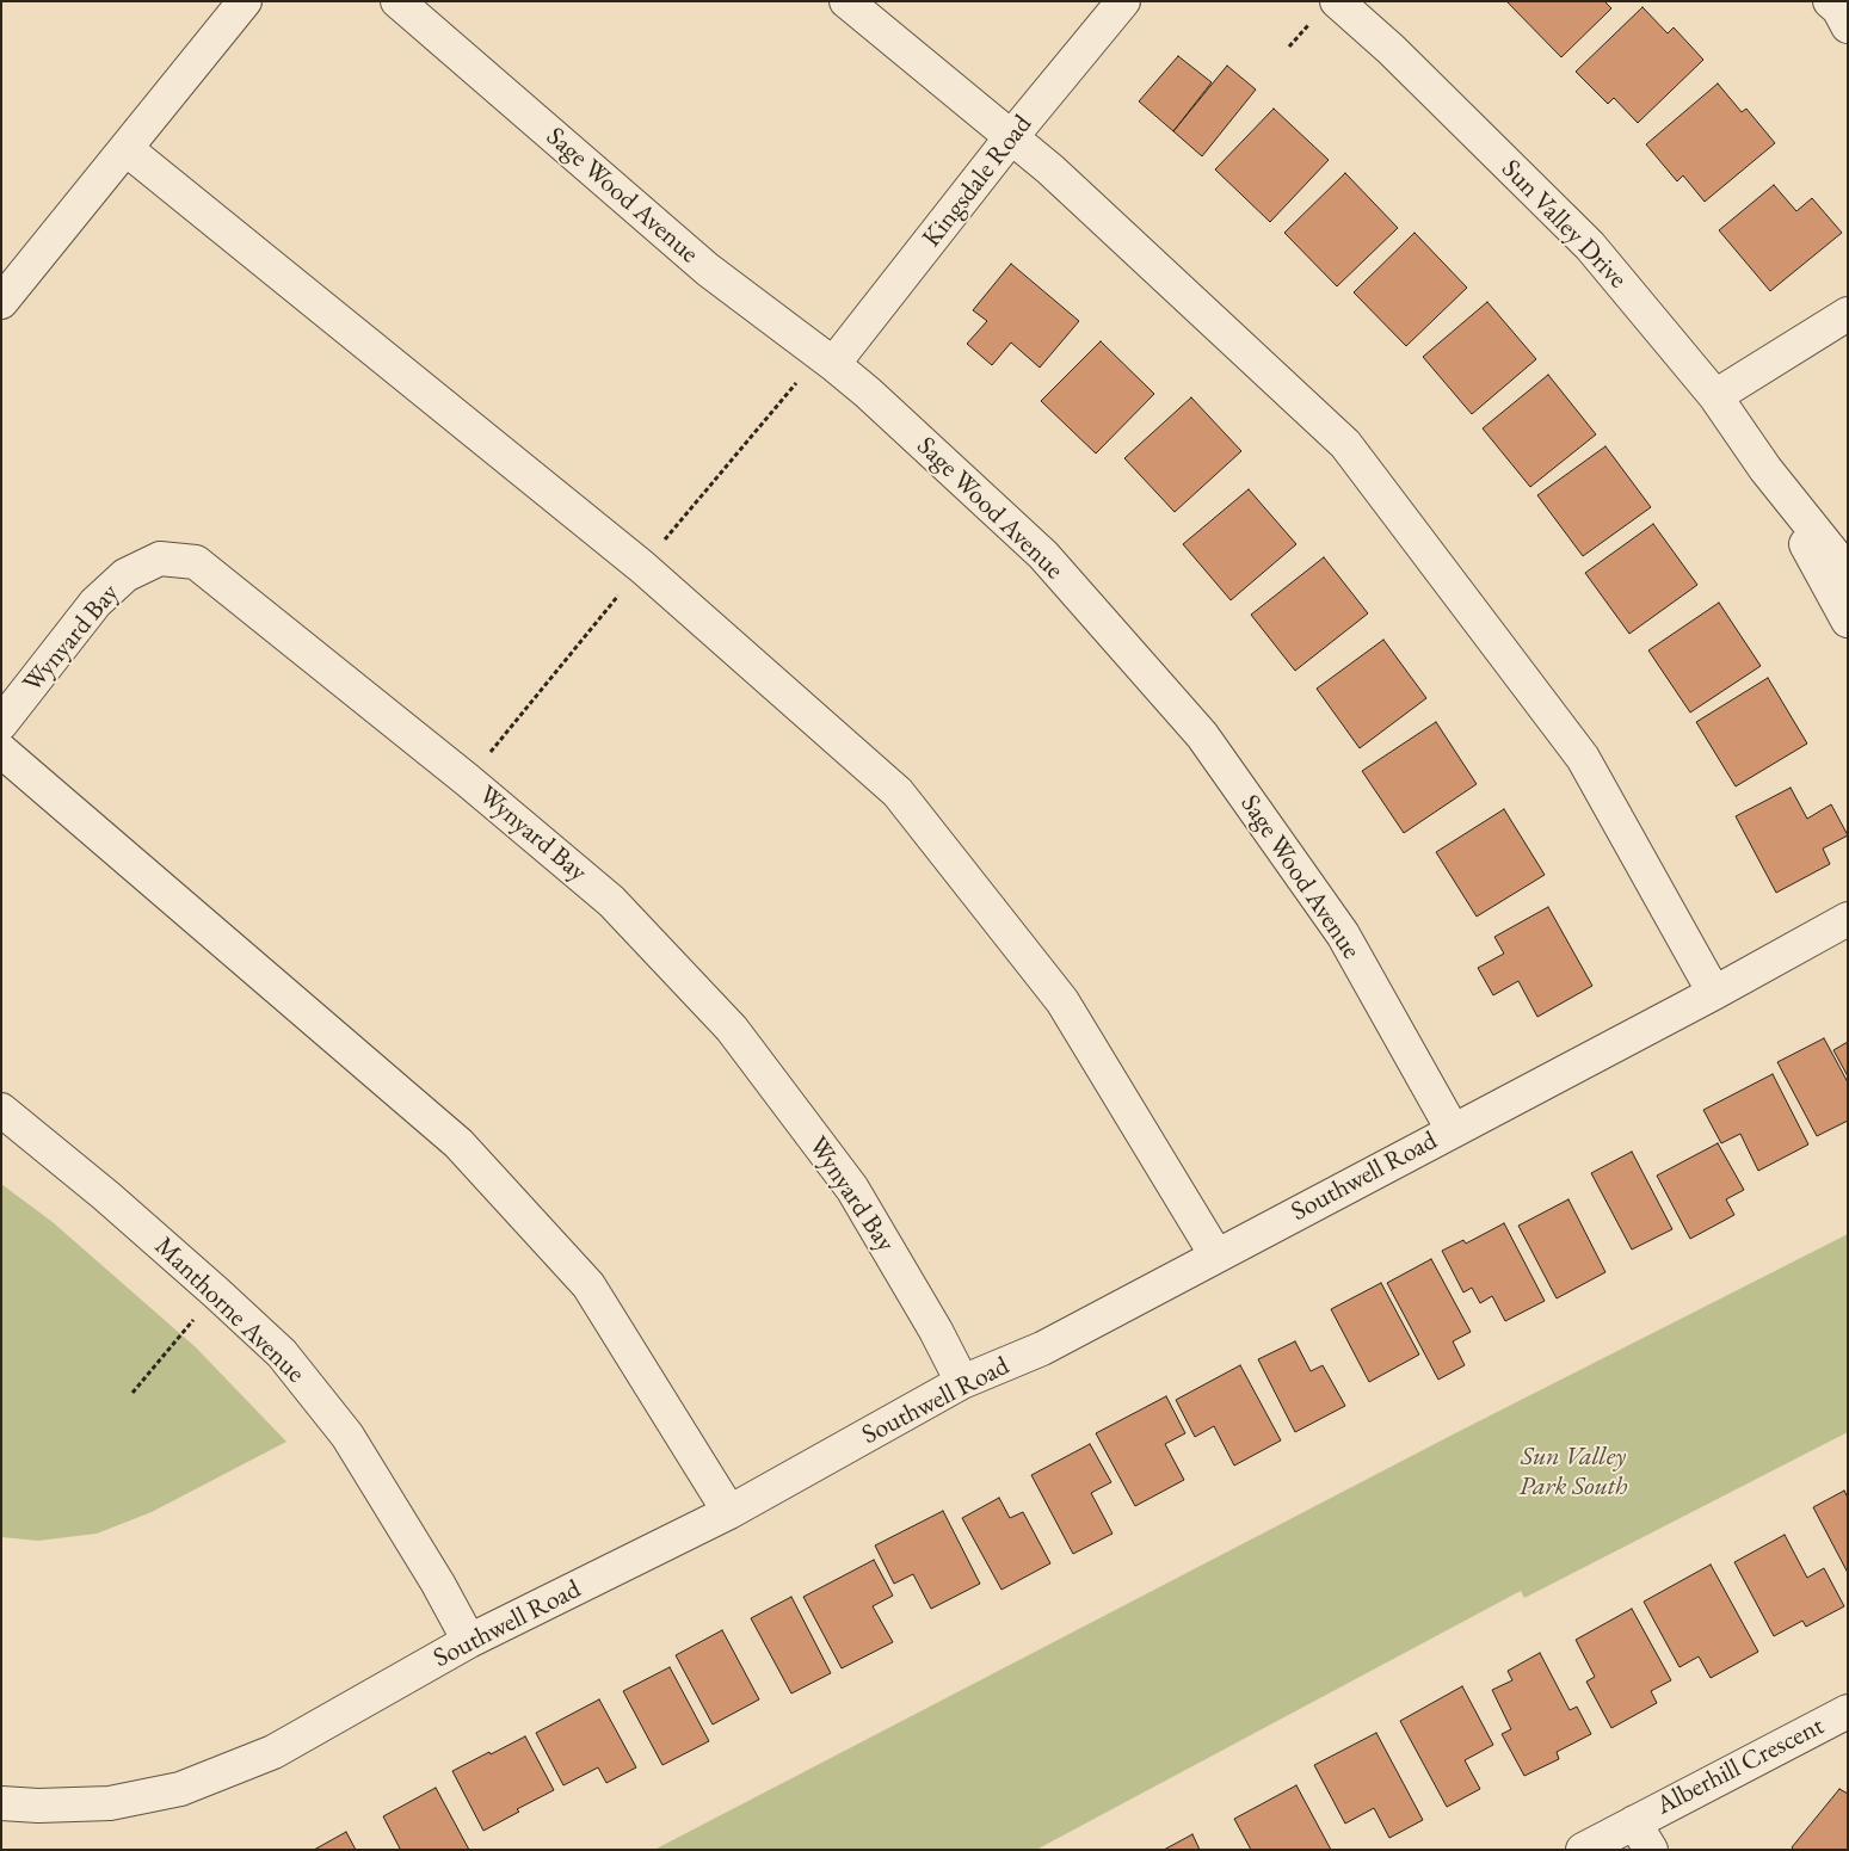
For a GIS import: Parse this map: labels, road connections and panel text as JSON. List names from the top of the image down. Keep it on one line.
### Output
{"streets":{"street":["Kingsdale Road","Sage Wood Avenue","Sun Valley Drive","Wynyard Bay","Southwell Road","Manthorne Avenue","Alberhill Crescent"]},"crossings":[["Kingsdale Road","Sage Wood Avenue"],["Sage Wood Avenue","Southwell Road"],["Wynyard Bay","Southwell Road"],["Southwell Road","Manthorne Avenue"]],"parks":["Sun Valley Park South"]}
